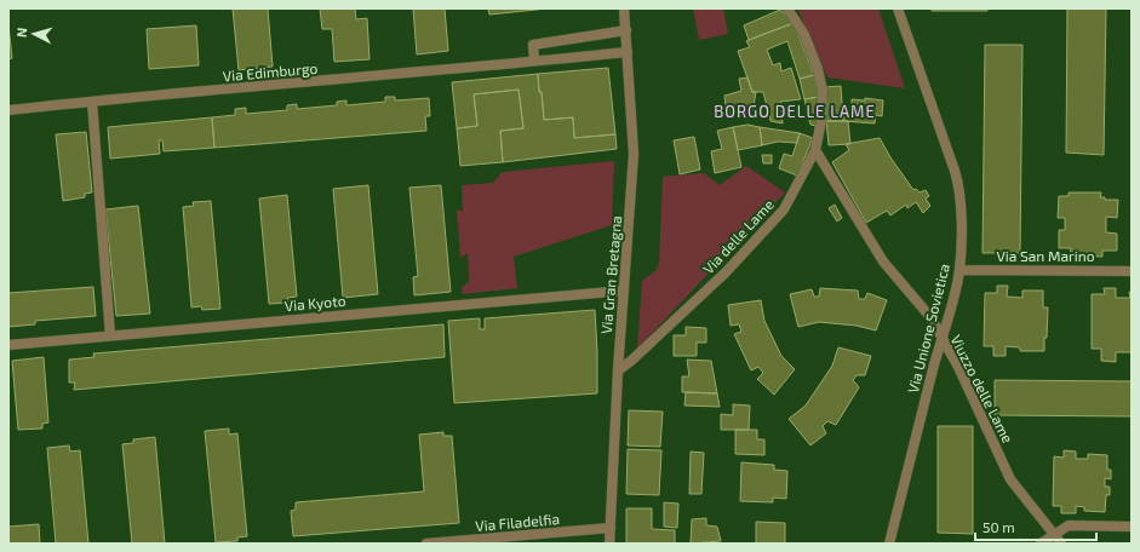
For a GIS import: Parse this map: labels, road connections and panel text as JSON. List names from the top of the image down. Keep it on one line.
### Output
{"streets":{"street":["Via Edimburgo","Via delle Lame","Via San Marino","Via Gran Bretagna","Via Kyoto","Via Unione Sovietica","Viuzzo delle Lame","Via Filadelfia"]},"crossings":[["Via Edimburgo","Via Gran Bretagna"],["Via delle Lame","Via Gran Bretagna"],["Via delle Lame","Viuzzo delle Lame"],["Via San Marino","Via Unione Sovietica"],["Via Gran Bretagna","Via Kyoto"],["Via Gran Bretagna","Via Filadelfia"],["Via Unione Sovietica","Viuzzo delle Lame"]],"districts":["BORGO DELLE LAME"],"scale_bar":"50 m","north":"left"}
